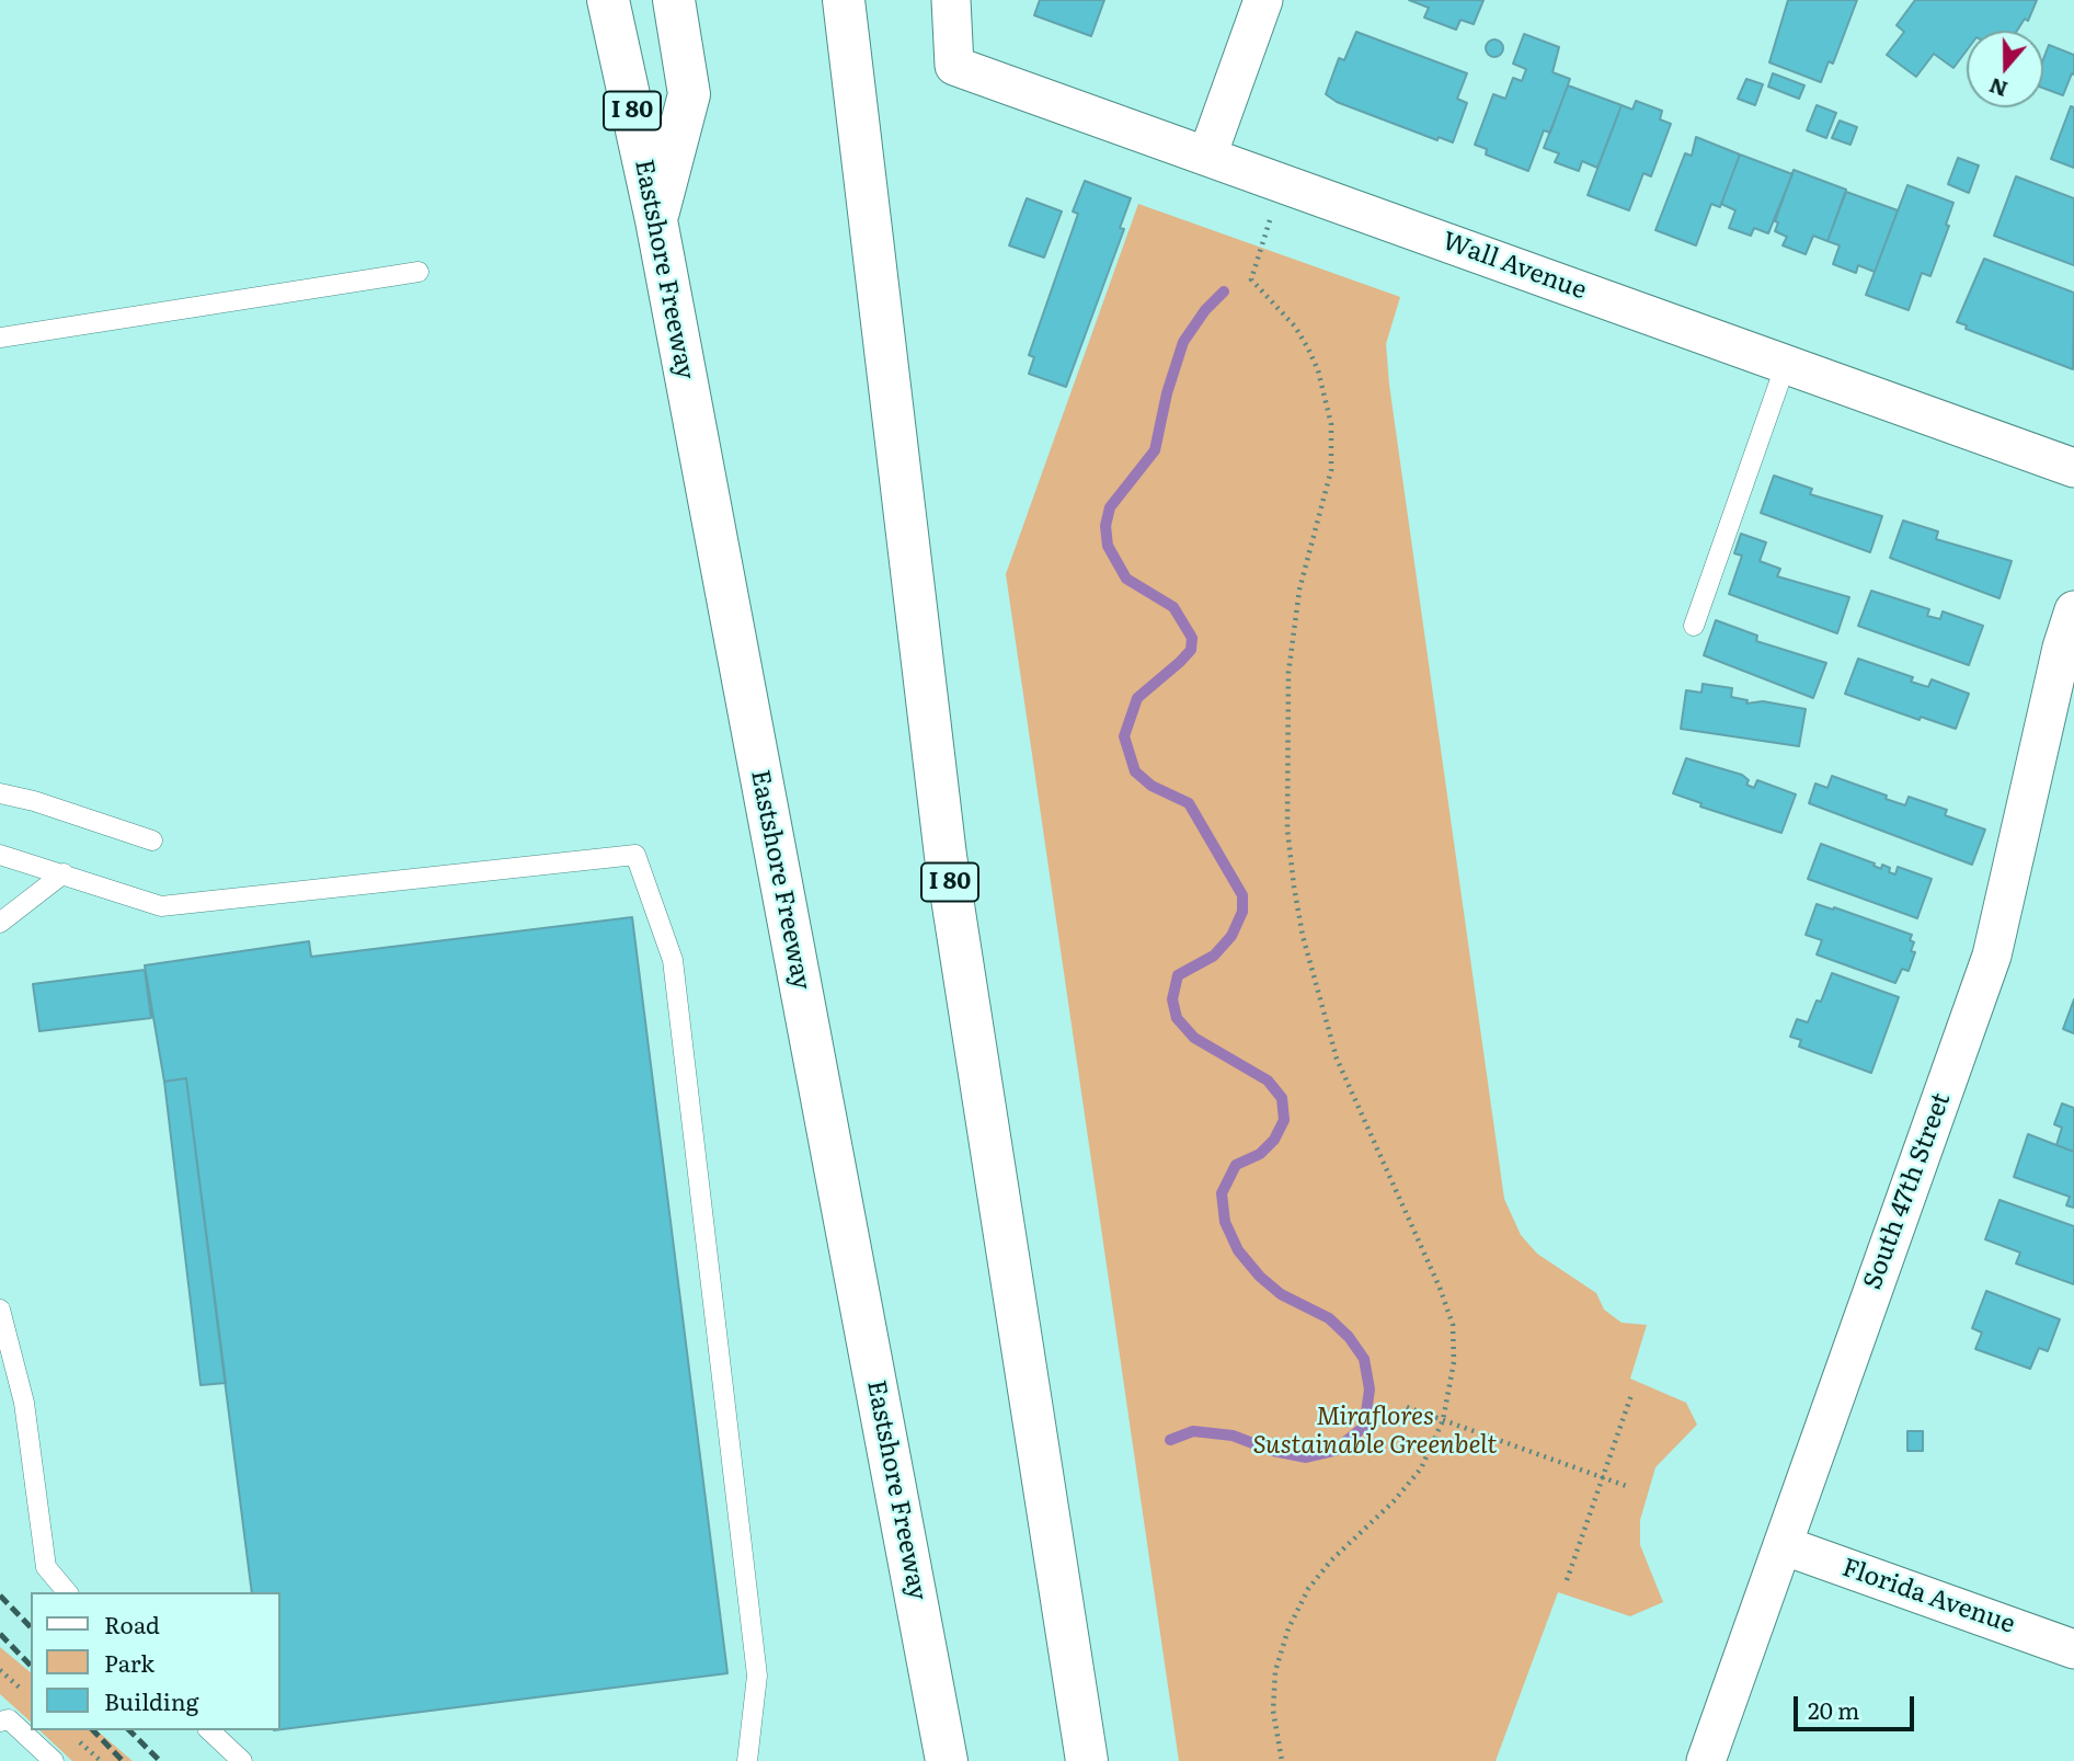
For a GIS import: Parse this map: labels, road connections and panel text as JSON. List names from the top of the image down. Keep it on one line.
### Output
{"streets":{"highway":["I 80","Eastshore Freeway"],"street":["Wall Avenue","South 47th Street","Florida Avenue"]},"crossings":[["South 47th Street","Florida Avenue"]],"parks":["Miraflores Sustainable Greenbelt"],"legend":["Road","Park","Building"],"scale_bar":"20 m","north":"bottom"}
